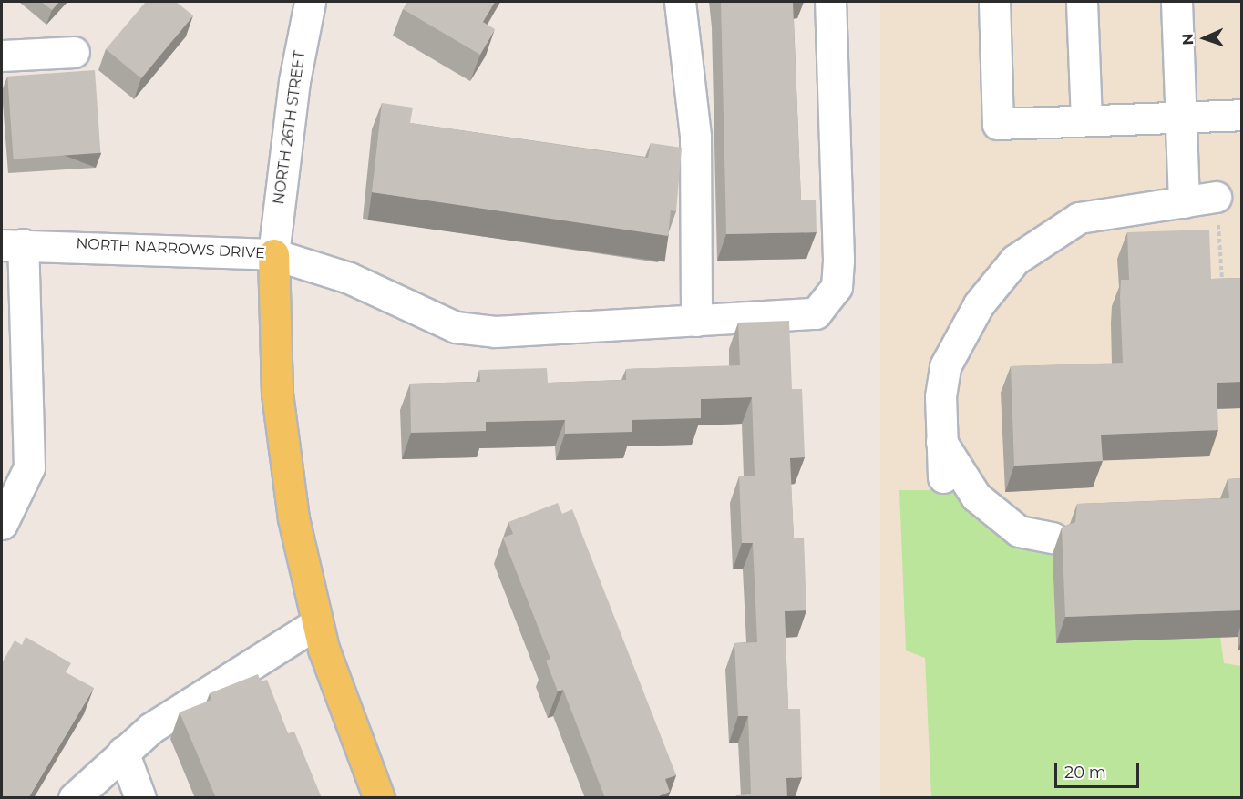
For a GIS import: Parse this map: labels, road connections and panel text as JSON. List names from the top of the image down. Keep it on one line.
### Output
{"streets":{"main road":["NORTH NARROWS DRIVE"],"street":["NORTH 26TH STREET"]},"crossings":[["NORTH 26TH STREET","NORTH NARROWS DRIVE"]],"scale_bar":"20 m","north":"left"}
